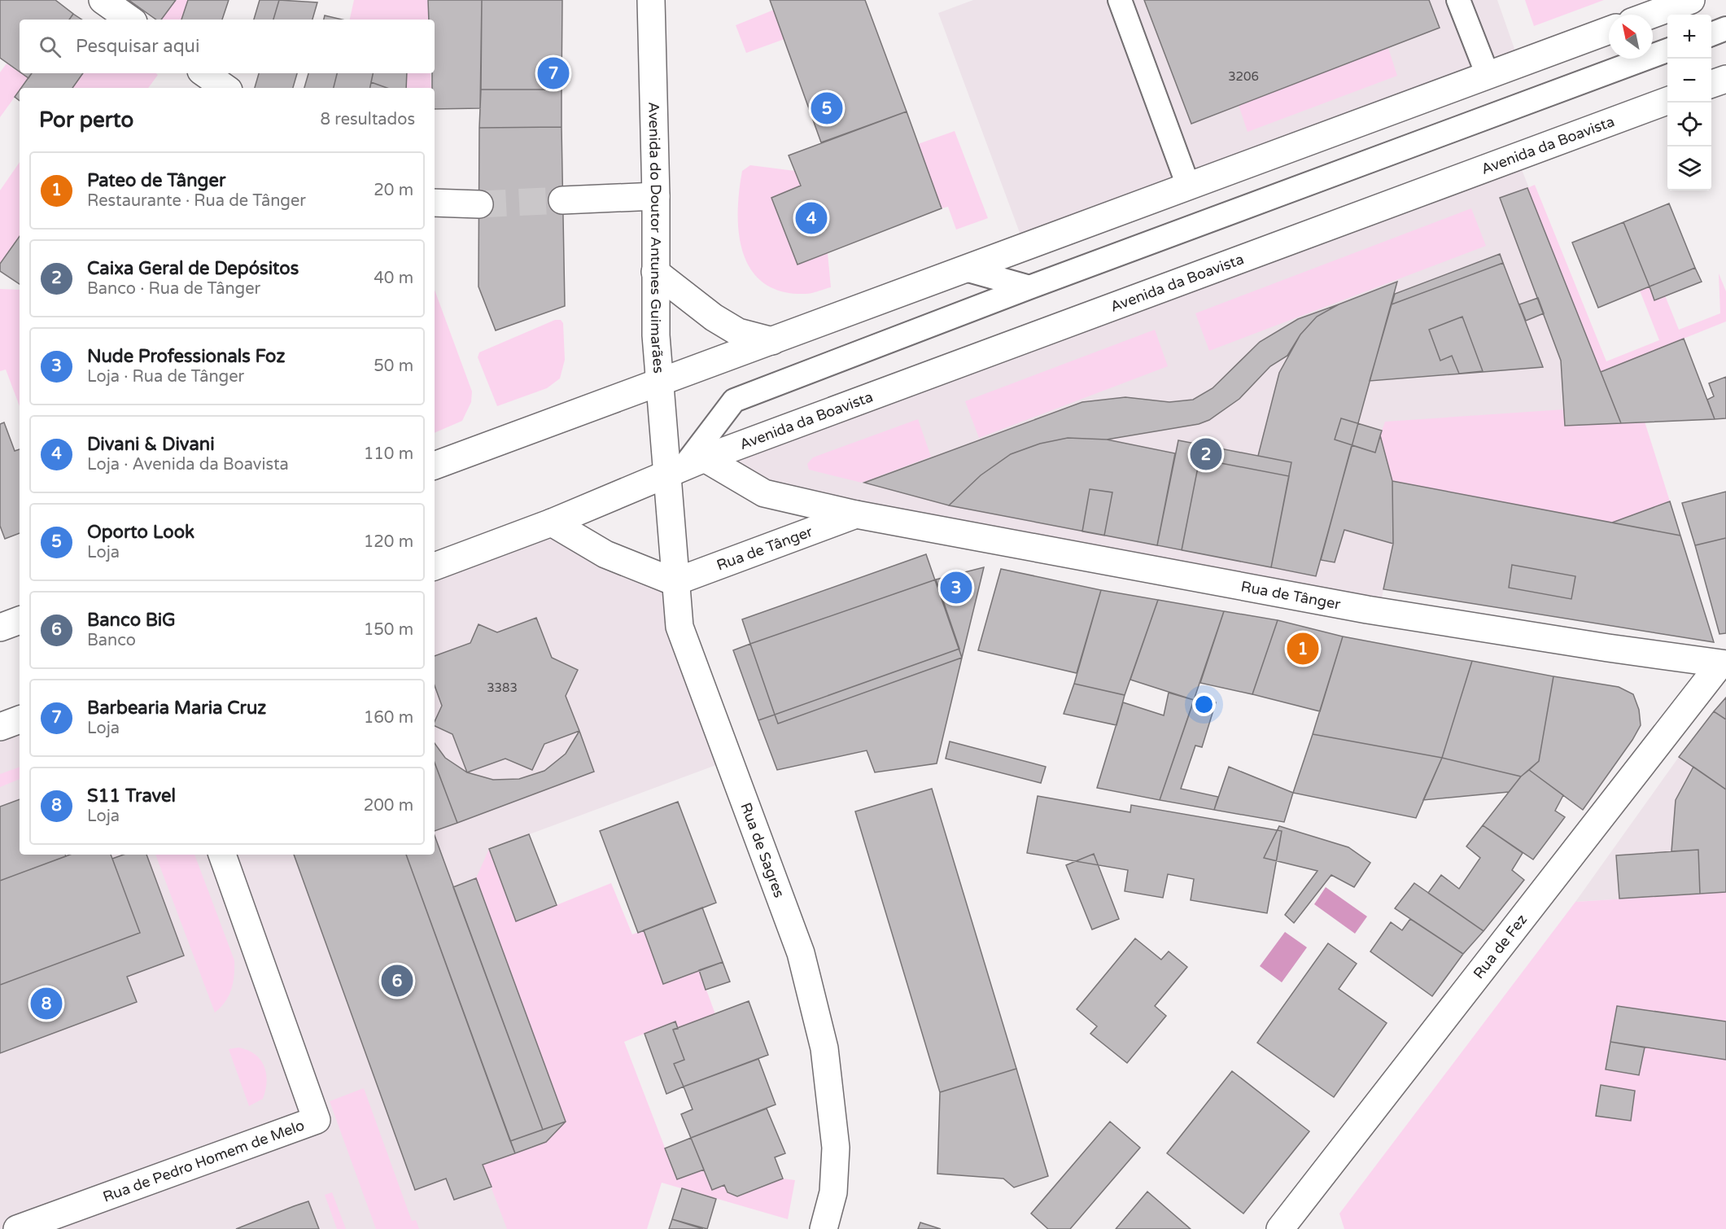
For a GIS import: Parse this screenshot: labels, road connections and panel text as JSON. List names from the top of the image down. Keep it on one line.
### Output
{"streets":{"street":["Avenida da Boavista","Avenida do Doutor Antunes Guimarães","Rua de Tânger","Rua de Sagres","Rua de Fez","Rua de Pedro Homem de Melo"]},"crossings":[["Avenida da Boavista","Avenida do Doutor Antunes Guimarães"],["Avenida da Boavista","Rua de Tânger"],["Avenida da Boavista","Rua de Sagres"],["Avenida do Doutor Antunes Guimarães","Rua de Tânger"],["Avenida do Doutor Antunes Guimarães","Rua de Sagres"],["Rua de Tânger","Rua de Sagres"],["Rua de Tânger","Rua de Fez"]],"house_numbers":["3206","3383"],"north":"top left","page":{"map_buttons":["+","−"],"search":"Pesquisar aqui","pins":["7","5","4","2","3","1","6","8"],"heading":["Por perto","8 resultados"],"list":[{"mark":"1","name":"Pateo de Tânger","note":"Restaurante · Rua de Tânger","value":"20 m"},{"mark":"2","name":"Caixa Geral de Depósitos","note":"Banco · Rua de Tânger","value":"40 m"},{"mark":"3","name":"Nude Professionals Foz","note":"Loja · Rua de Tânger","value":"50 m"},{"mark":"4","name":"Divani & Divani","note":"Loja · Avenida da Boavista","value":"110 m"},{"mark":"5","name":"Oporto Look","note":"Loja","value":"120 m"},{"mark":"6","name":"Banco BiG","note":"Banco","value":"150 m"},{"mark":"7","name":"Barbearia Maria Cruz","note":"Loja","value":"160 m"},{"mark":"8","name":"S11 Travel","note":"Loja","value":"200 m"}]}}
